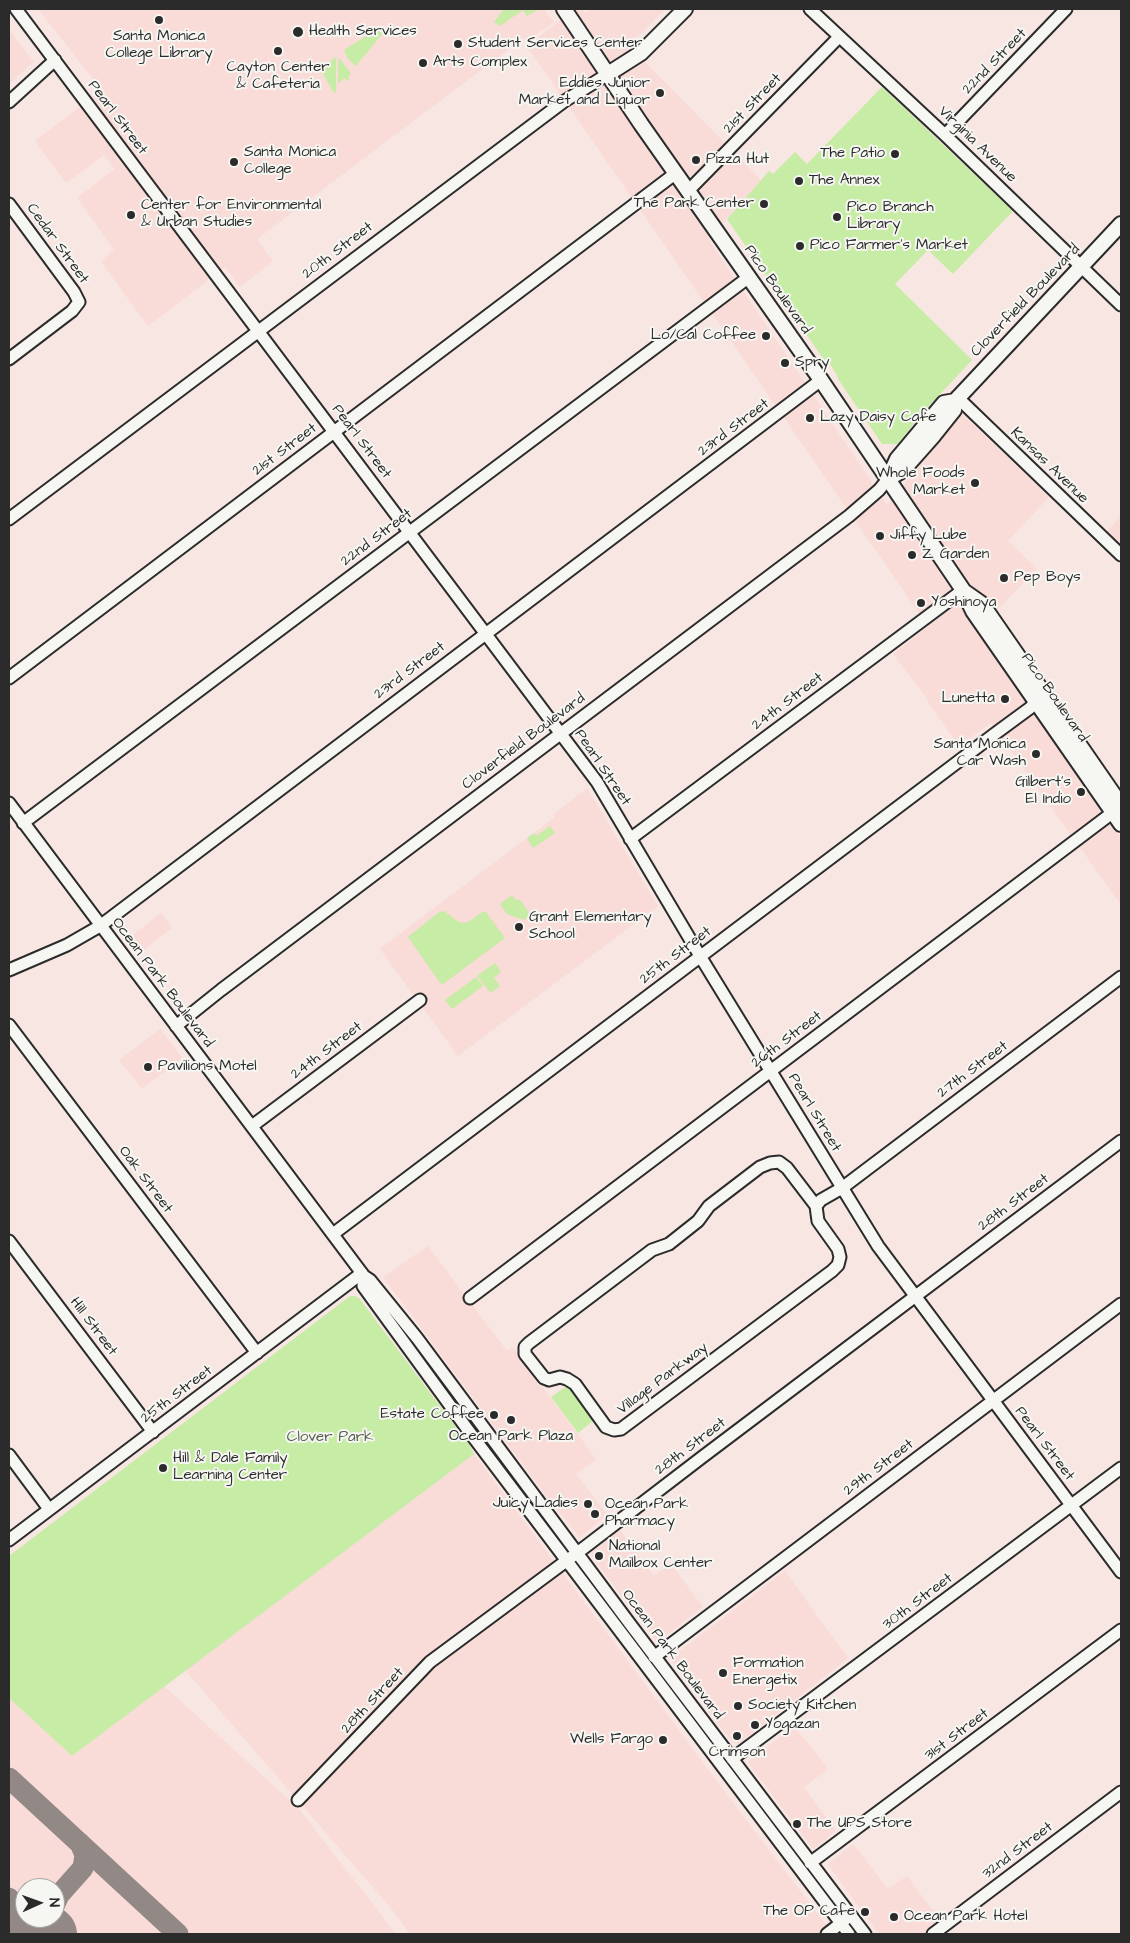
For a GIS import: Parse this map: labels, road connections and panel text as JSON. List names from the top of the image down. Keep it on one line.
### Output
{"streets":{"main road":["20th Street","Pico Boulevard","Cloverfield Boulevard"],"street":["22nd Street","21st Street","Pearl Street","Virginia Avenue","Cedar Street","23rd Street","Kansas Avenue","24th Street","25th Street","Ocean Park Boulevard","26th Street","27th Street","Oak Street","28th Street","Hill Street","Village Parkway","29th Street","30th Street","31st Street","32nd Street"]},"crossings":[["22nd Street","Pearl Street"],["22nd Street","Virginia Avenue"],["22nd Street","Pico Boulevard"],["22nd Street","Ocean Park Boulevard"],["21st Street","Pearl Street"],["21st Street","Virginia Avenue"],["21st Street","Pico Boulevard"],["Pearl Street","20th Street"],["Pearl Street","Cloverfield Boulevard"],["Pearl Street","23rd Street"],["Pearl Street","24th Street"],["Pearl Street","25th Street"],["Pearl Street","26th Street"],["Pearl Street","27th Street"],["Pearl Street","28th Street"],["Pearl Street","29th Street"],["Pearl Street","30th Street"],["Virginia Avenue","Cloverfield Boulevard"],["20th Street","Pico Boulevard"],["Pico Boulevard","Cloverfield Boulevard"],["Pico Boulevard","23rd Street"],["Pico Boulevard","24th Street"],["Pico Boulevard","25th Street"],["Pico Boulevard","26th Street"],["Cloverfield Boulevard","Kansas Avenue"],["Cloverfield Boulevard","Ocean Park Boulevard"],["23rd Street","Ocean Park Boulevard"],["24th Street","Ocean Park Boulevard"],["25th Street","Ocean Park Boulevard"],["25th Street","Oak Street"],["25th Street","Hill Street"],["Ocean Park Boulevard","28th Street"],["Ocean Park Boulevard","29th Street"],["Ocean Park Boulevard","30th Street"],["Ocean Park Boulevard","31st Street"],["27th Street","Village Parkway"]],"parks":["Clover Park"],"places":["Santa Monica College Library","Health Services","Student Services Center","Cayton Center & Cafeteria","Arts Complex","Eddies Junior Market and Liquor","The Patio","Pizza Hut","Santa Monica College","The Annex","The Park Center","Center for Environmental & Urban Studies","Pico Branch Library","Pico Farmer's Market","Lo/Cal Coffee","Spry","Lazy Daisy Cafe","Whole Foods Market","Jiffy Lube","Z Garden","Pep Boys","Yoshinoya","Lunetta","Santa Monica Car Wash","Gilbert's El Indio","Grant Elementary School","Pavilions Motel","Estate Coffee","Ocean Park Plaza","Hill & Dale Family Learning Center","Juicy Ladies","Ocean Park Pharmacy","National Mailbox Center","Formation Energetix","Society Kitchen","Yogazan","Crimson","Wells Fargo","The UPS Store","The OP Cafe","Ocean Park Hotel"],"north":"right"}
